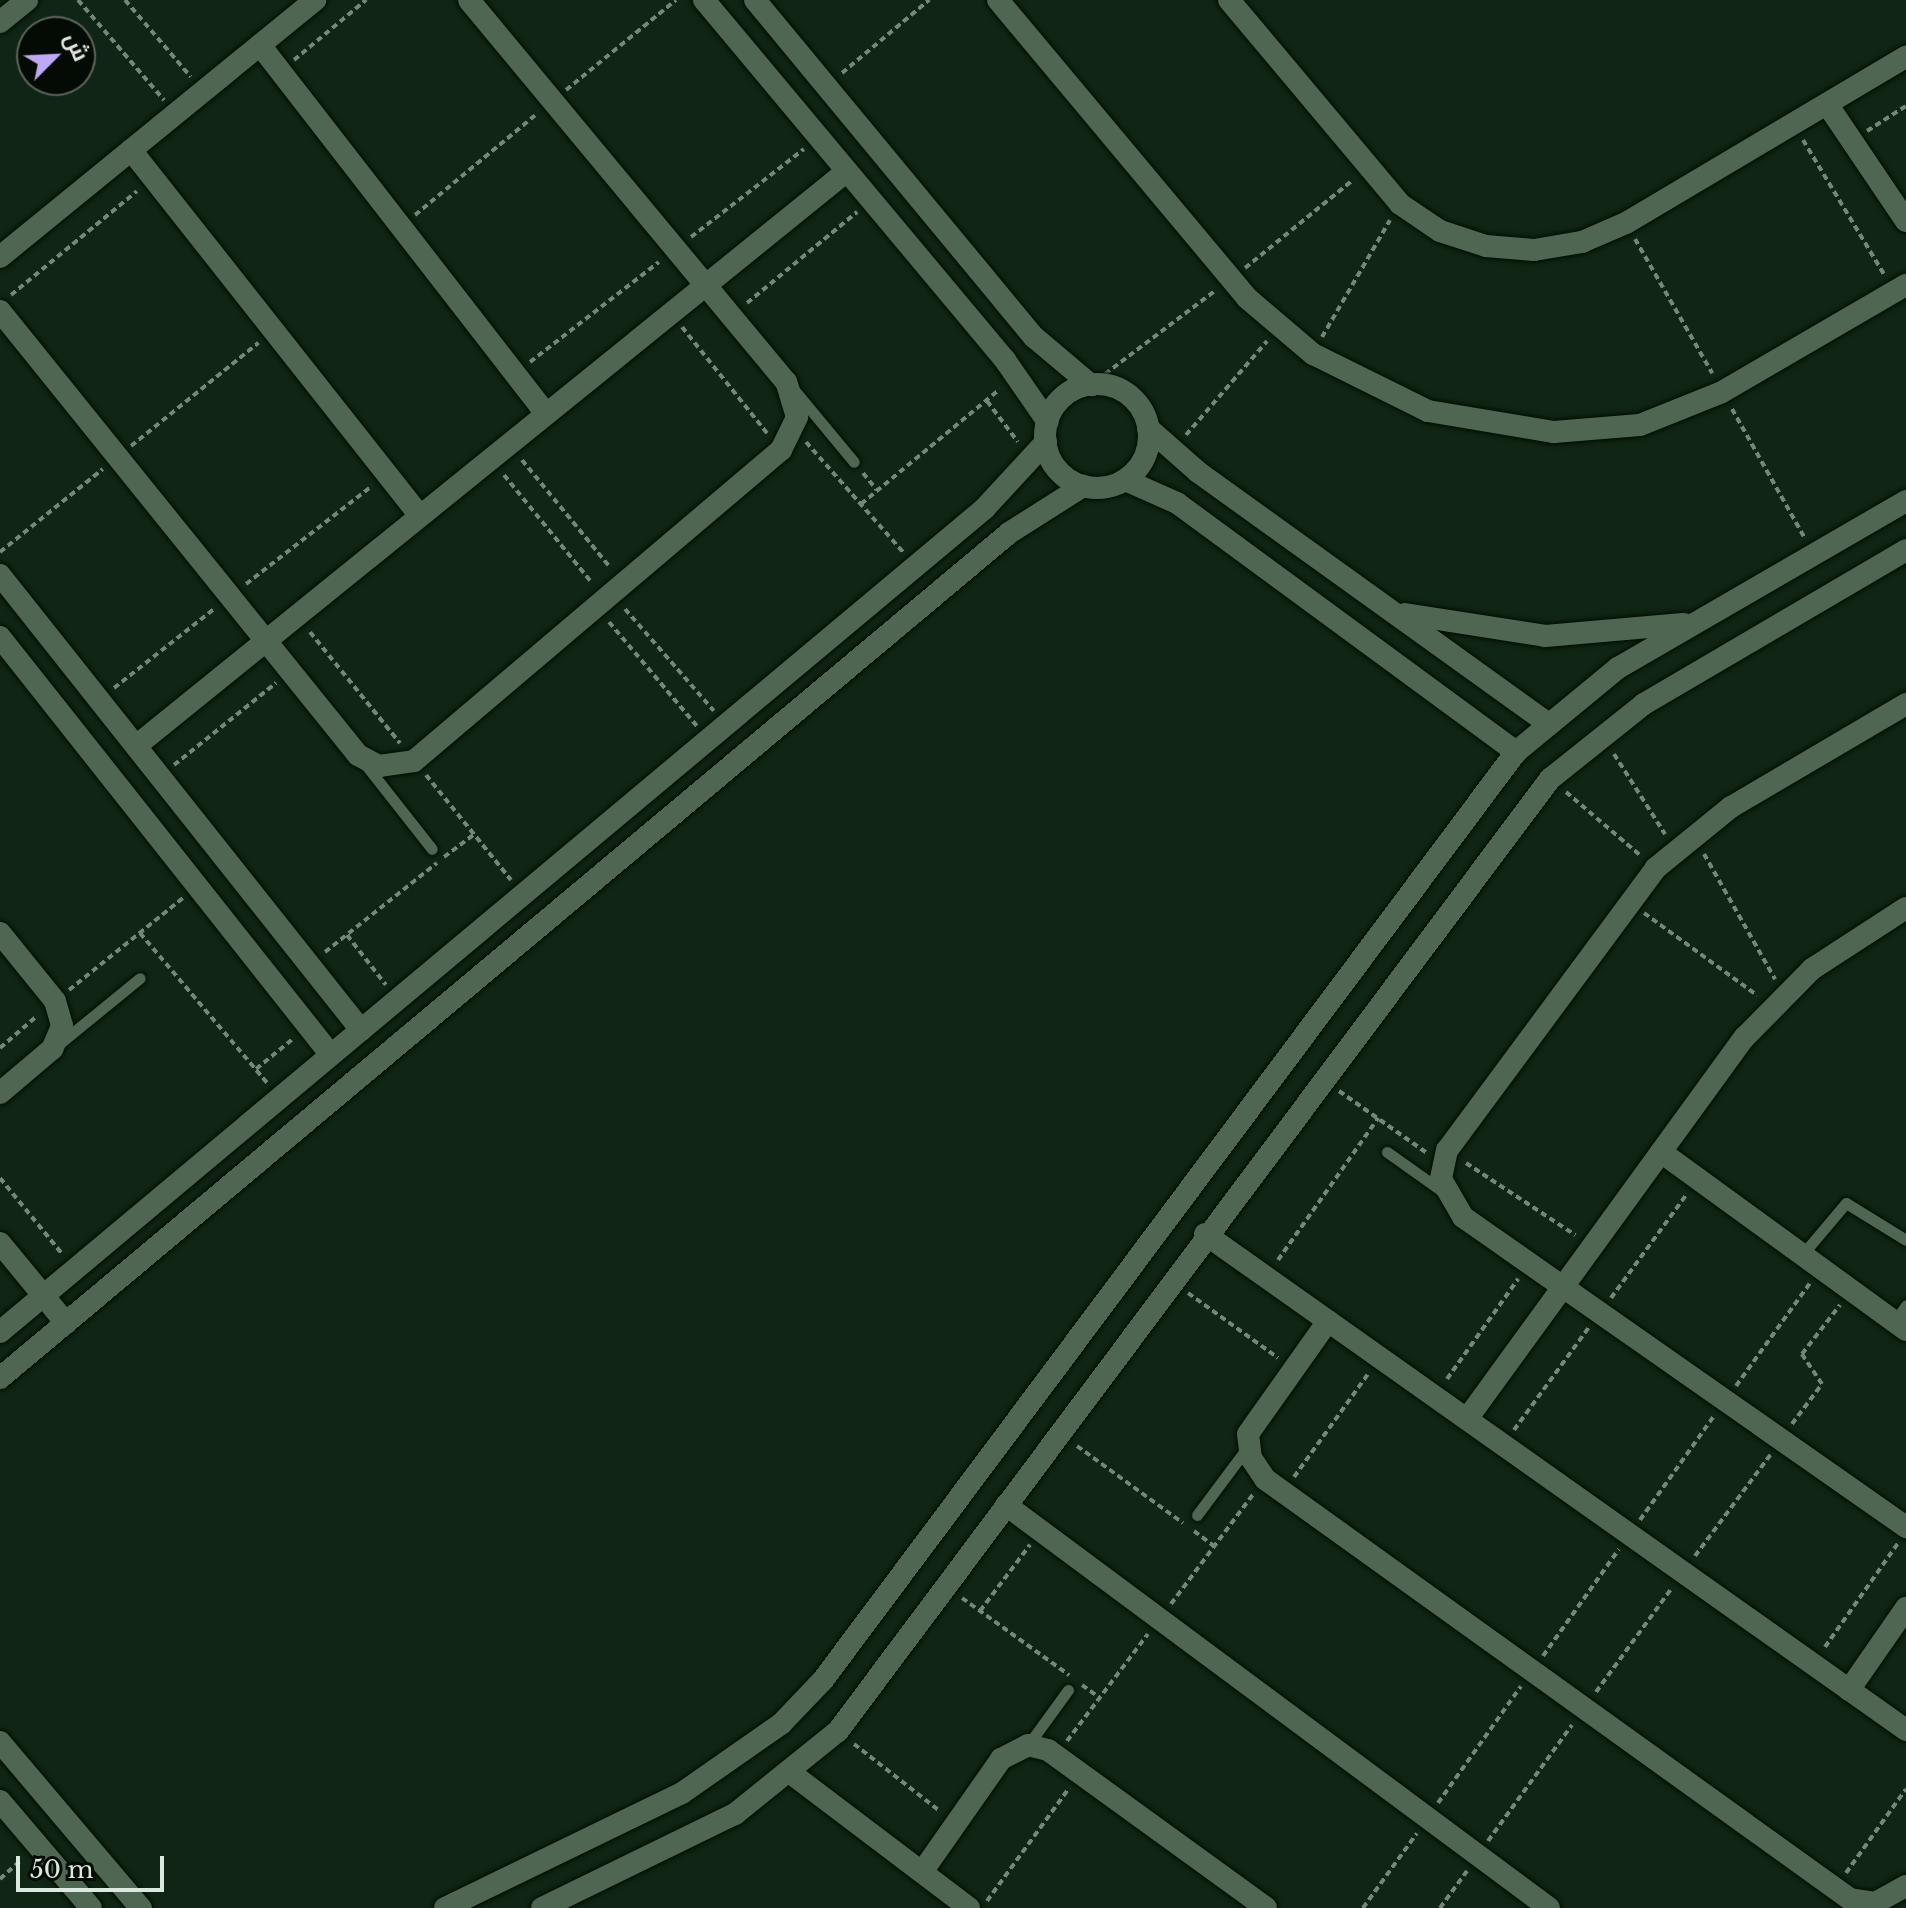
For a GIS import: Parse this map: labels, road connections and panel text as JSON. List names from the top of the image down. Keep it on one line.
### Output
{"scale_bar":"50 m","north":"top right"}
